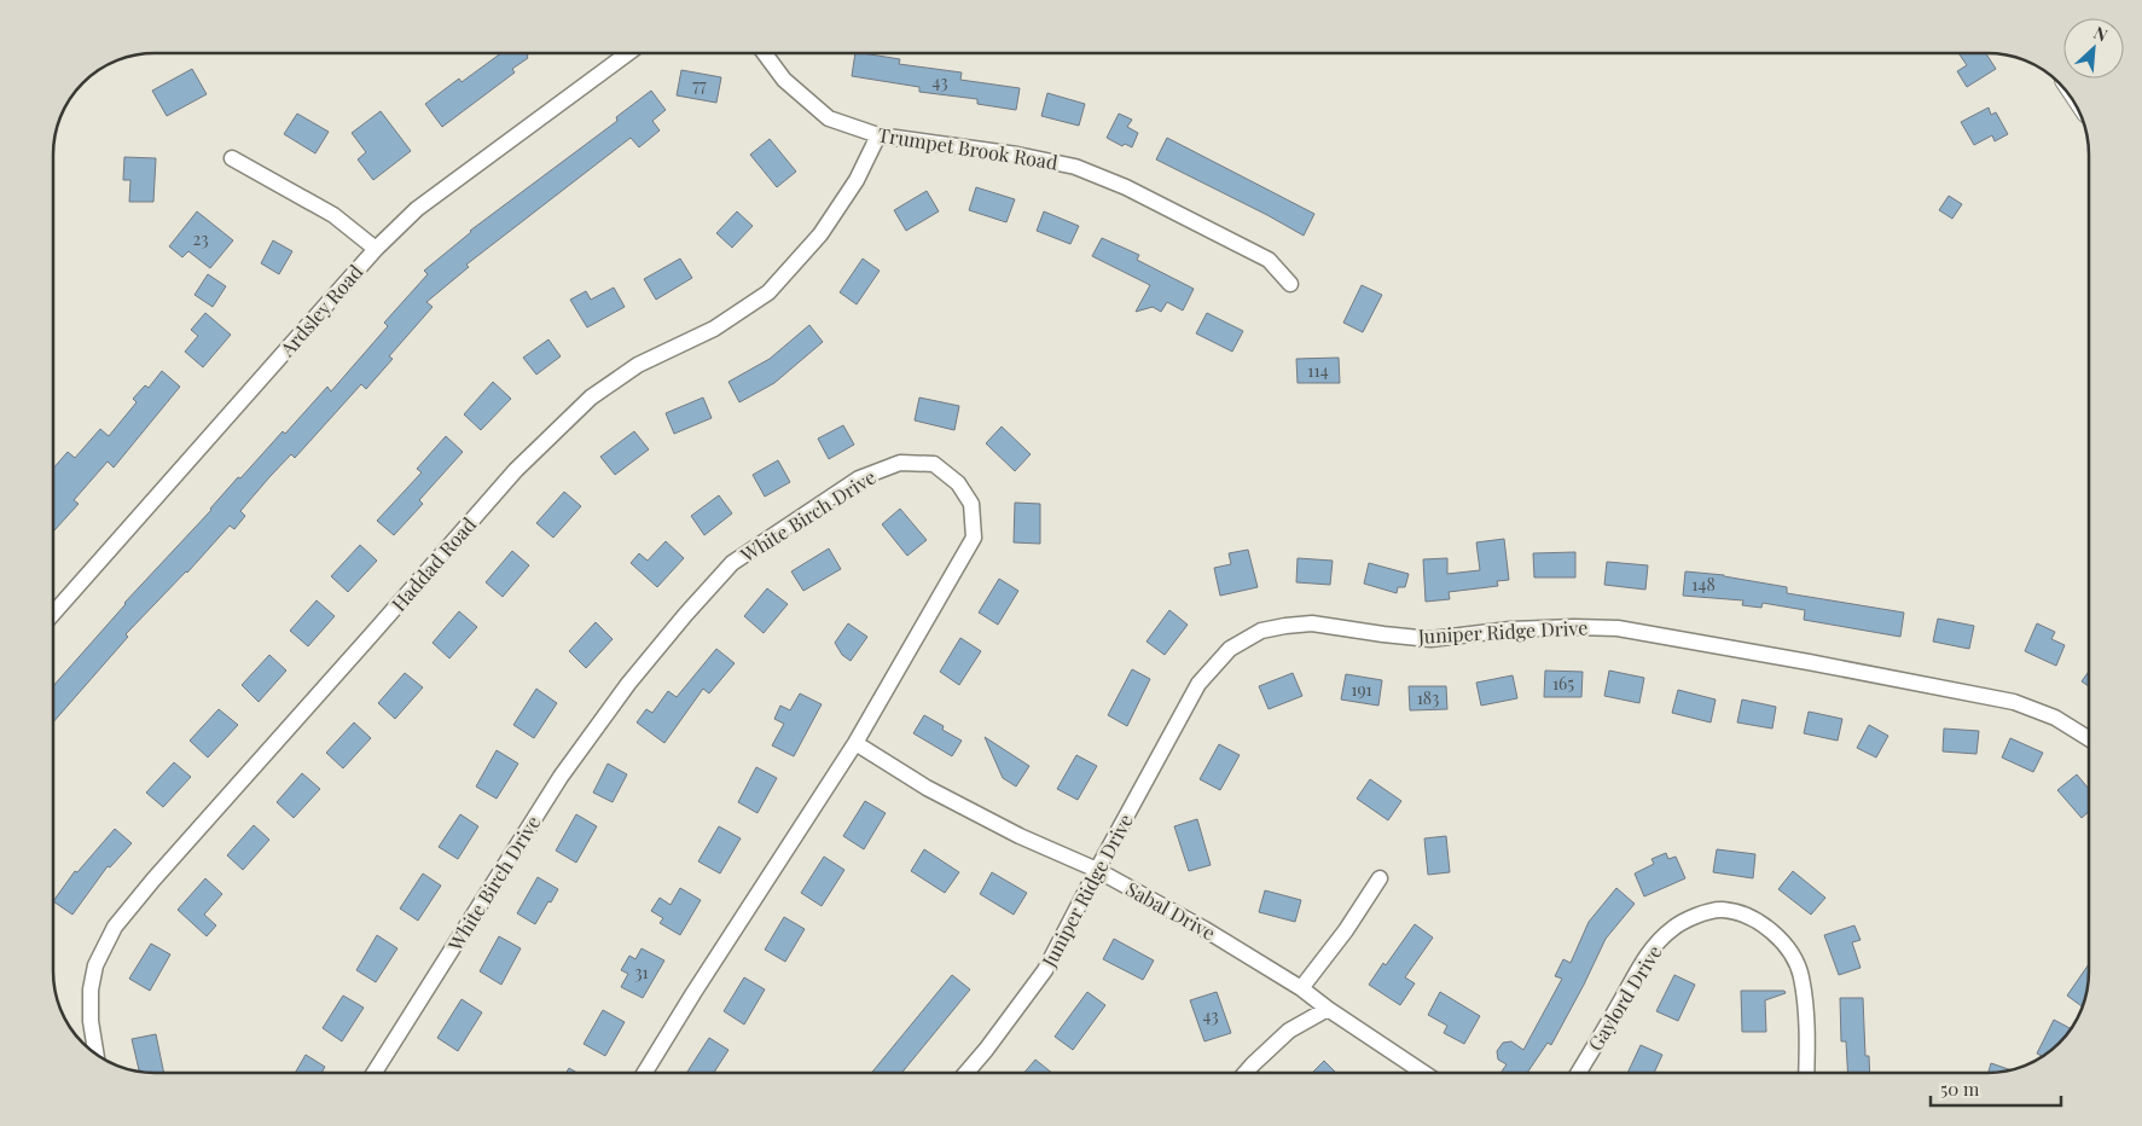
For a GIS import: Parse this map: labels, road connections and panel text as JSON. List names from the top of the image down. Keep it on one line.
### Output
{"streets":{"street":["Trumpet Brook Road","Ardsley Road","White Birch Drive","Haddad Road","Juniper Ridge Drive","Sabal Drive","Gaylord Drive"]},"crossings":[["Trumpet Brook Road","Haddad Road"],["White Birch Drive","Sabal Drive"],["Juniper Ridge Drive","Sabal Drive"]],"house_numbers":["43","77","23","114","148","165","191","183","31","43"],"scale_bar":"50 m","north":"top right"}
